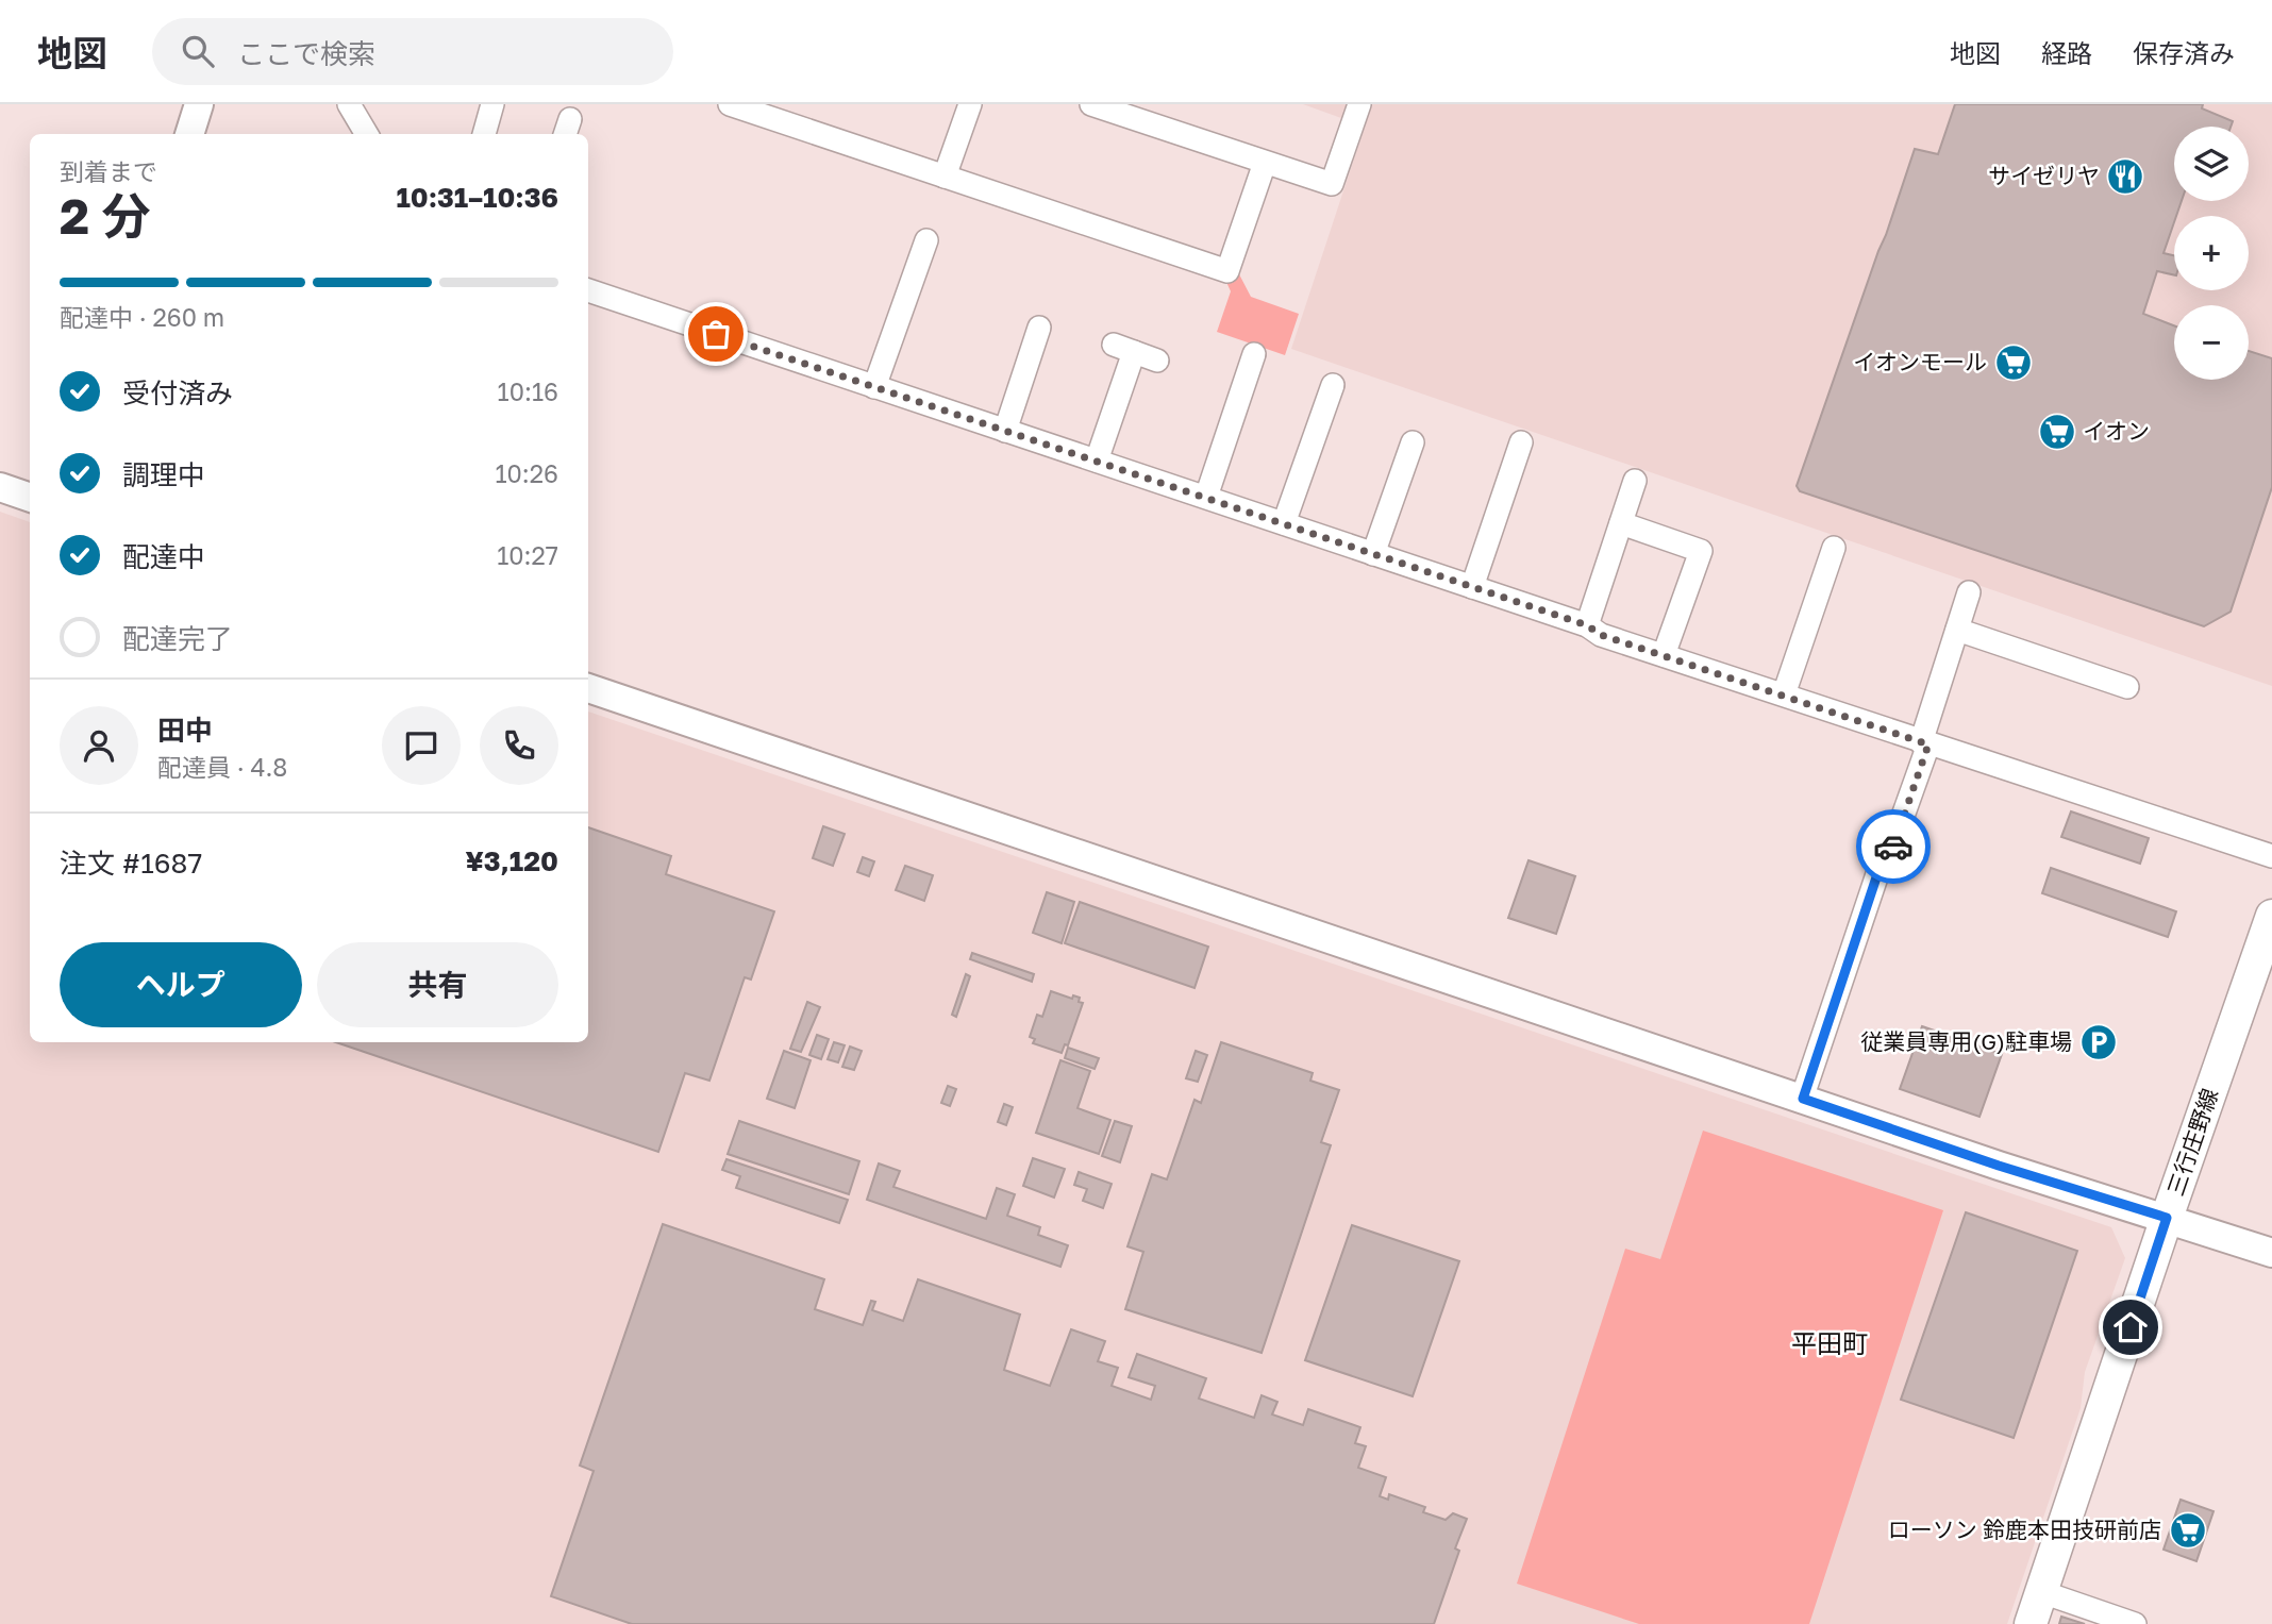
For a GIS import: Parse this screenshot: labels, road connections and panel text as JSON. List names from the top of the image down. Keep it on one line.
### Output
{"streets":{"main road":["三行庄野線"]},"districts":["平田町"],"places":{"restaurant":["サイゼリヤ"],"supermarket":["イオンモール","イオン","ローソン 鈴鹿本田技研前店"],"parking":["従業員専用(G)駐車場"]},"page":{"header":"地図","search":"ここで検索","nav":["地図","経路","保存済み"],"map_buttons":["+","−"],"heading":["2 分","到着まで","10:31–10:36"],"panel":["田中","配達員 · 4.8","注文 #1687","¥3,120"],"bar":"配達中 · 260 m","list":[["受付済み","10:16"],["調理中","10:26"],["配達中","10:27"],"配達完了"],"buttons":["ヘルプ","共有"]}}
